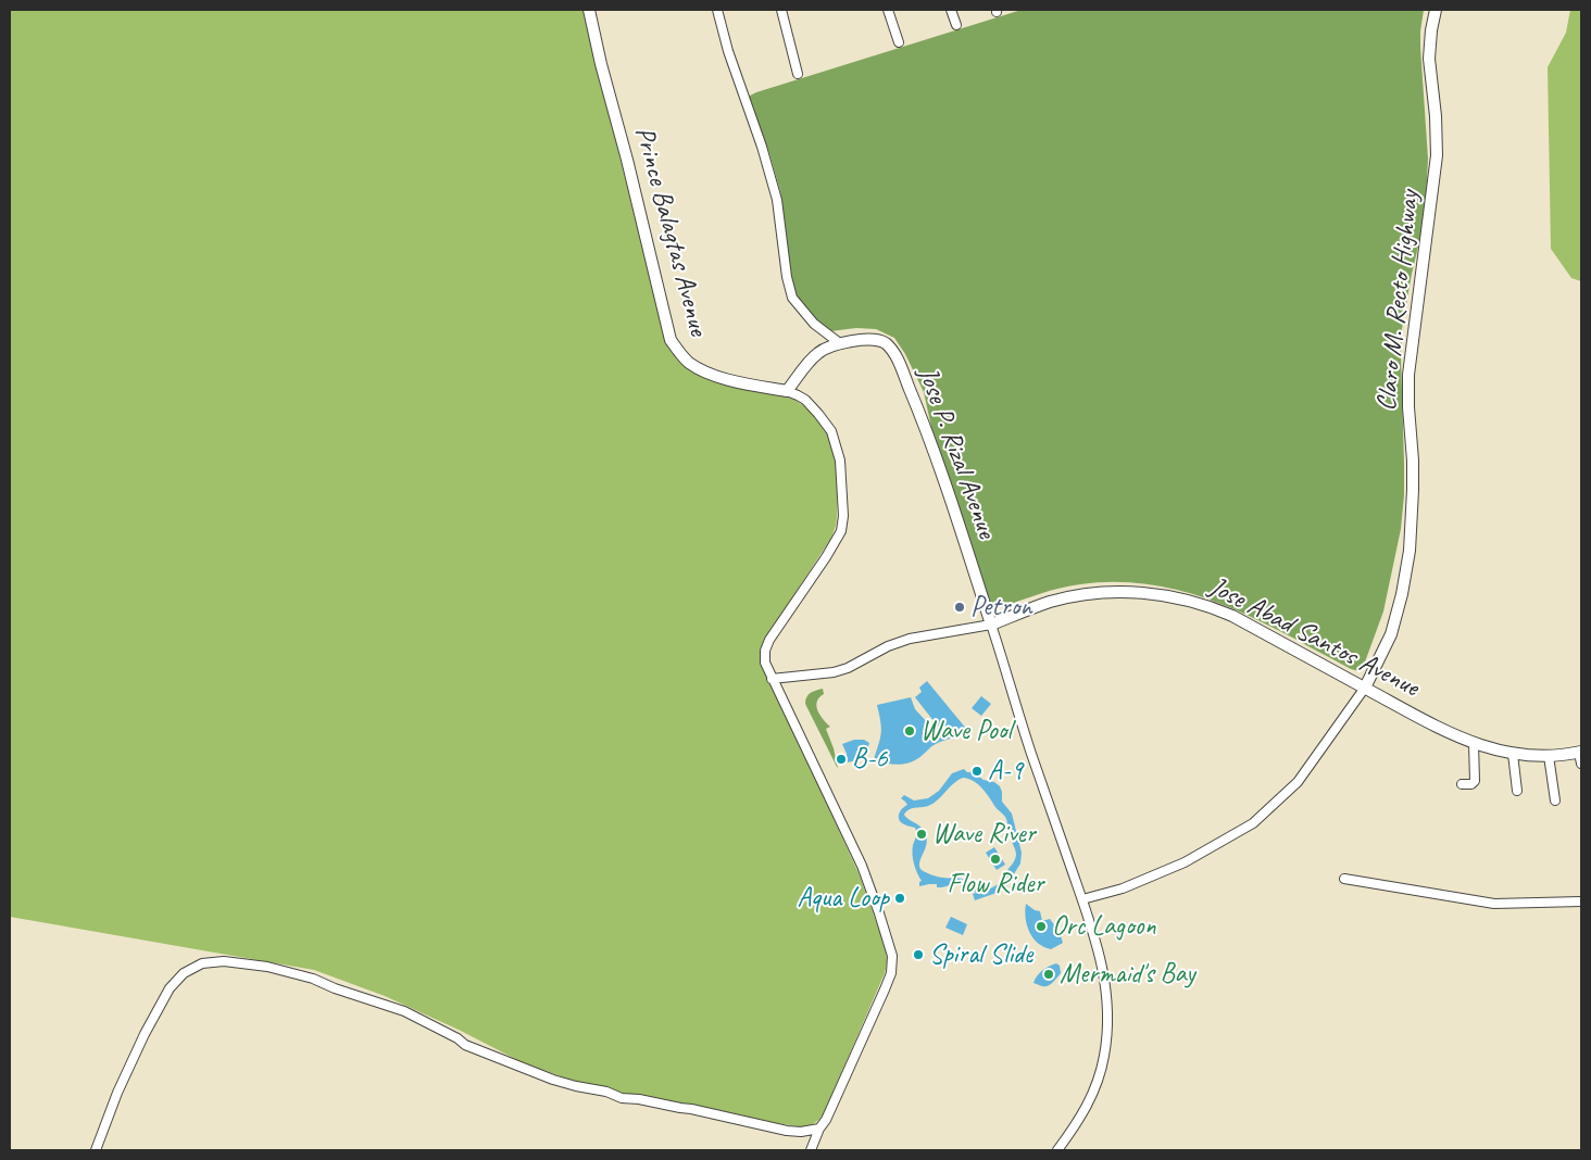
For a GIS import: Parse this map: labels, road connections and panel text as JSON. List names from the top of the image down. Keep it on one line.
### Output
{"streets":{"main road":["Prince Balagtas Avenue","Claro M. Recto Highway","Jose P. Rizal Avenue","Jose Abad Santos Avenue"]},"crossings":[["Prince Balagtas Avenue","Jose P. Rizal Avenue"],["Claro M. Recto Highway","Jose Abad Santos Avenue"],["Jose P. Rizal Avenue","Jose Abad Santos Avenue"]],"places":["Petron","Wave Pool","B-6","A-9","Wave River","Flow Rider","Aqua Loop","Orc Lagoon","Spiral Slide","Mermaid's Bay"]}
